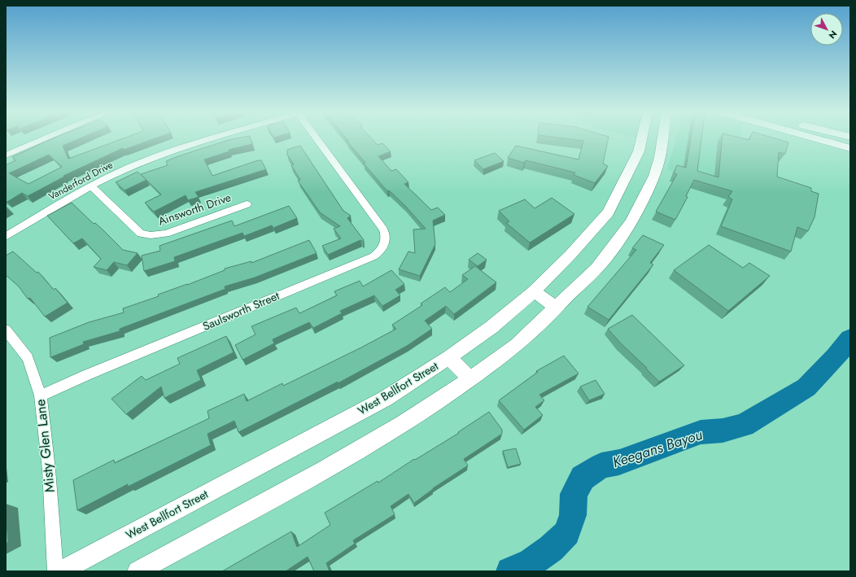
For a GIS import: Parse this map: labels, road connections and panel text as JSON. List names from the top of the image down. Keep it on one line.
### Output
{"streets":{"main road":["West Bellfort Street"],"street":["Vanderford Drive","Ainsworth Drive","Saulsworth Street","Misty Glen Lane"]},"crossings":[["Vanderford Drive","Ainsworth Drive"],["Saulsworth Street","Misty Glen Lane"]],"water":["Keegans Bayou"],"north":"bottom right"}
